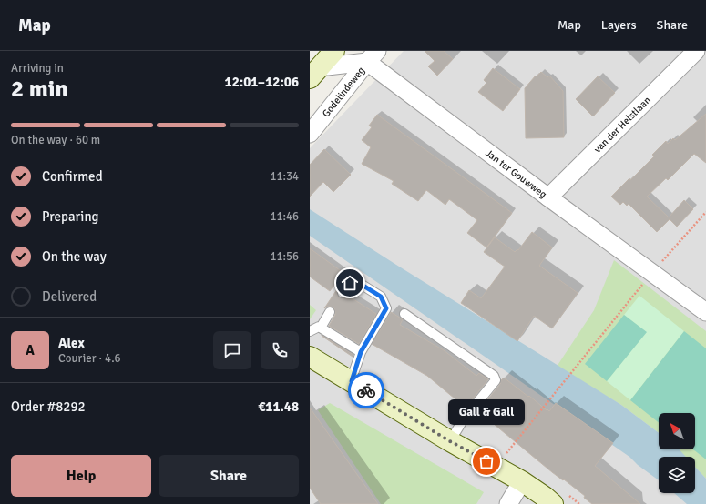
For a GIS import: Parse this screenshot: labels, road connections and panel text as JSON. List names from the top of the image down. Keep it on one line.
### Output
{"streets":{"street":["Godelindeweg","van der Helstlaan","Jan ter Gouwweg"]},"crossings":[["Godelindeweg","Jan ter Gouwweg"],["van der Helstlaan","Jan ter Gouwweg"]],"places":["Gall & Gall"],"north":"top left","page":{"header":"Map","nav":["Map","Layers","Share"],"heading":["2 min","Arriving in","12:01–12:06"],"panel":["Alex","Courier · 4.6","Order #8292","€11.48"],"bar":"On the way · 60 m","list":[["Confirmed","11:34"],["Preparing","11:46"],["On the way","11:56"],"Delivered"],"round":"A","bubble":"Gall & Gall","buttons":["Help","Share"]}}
